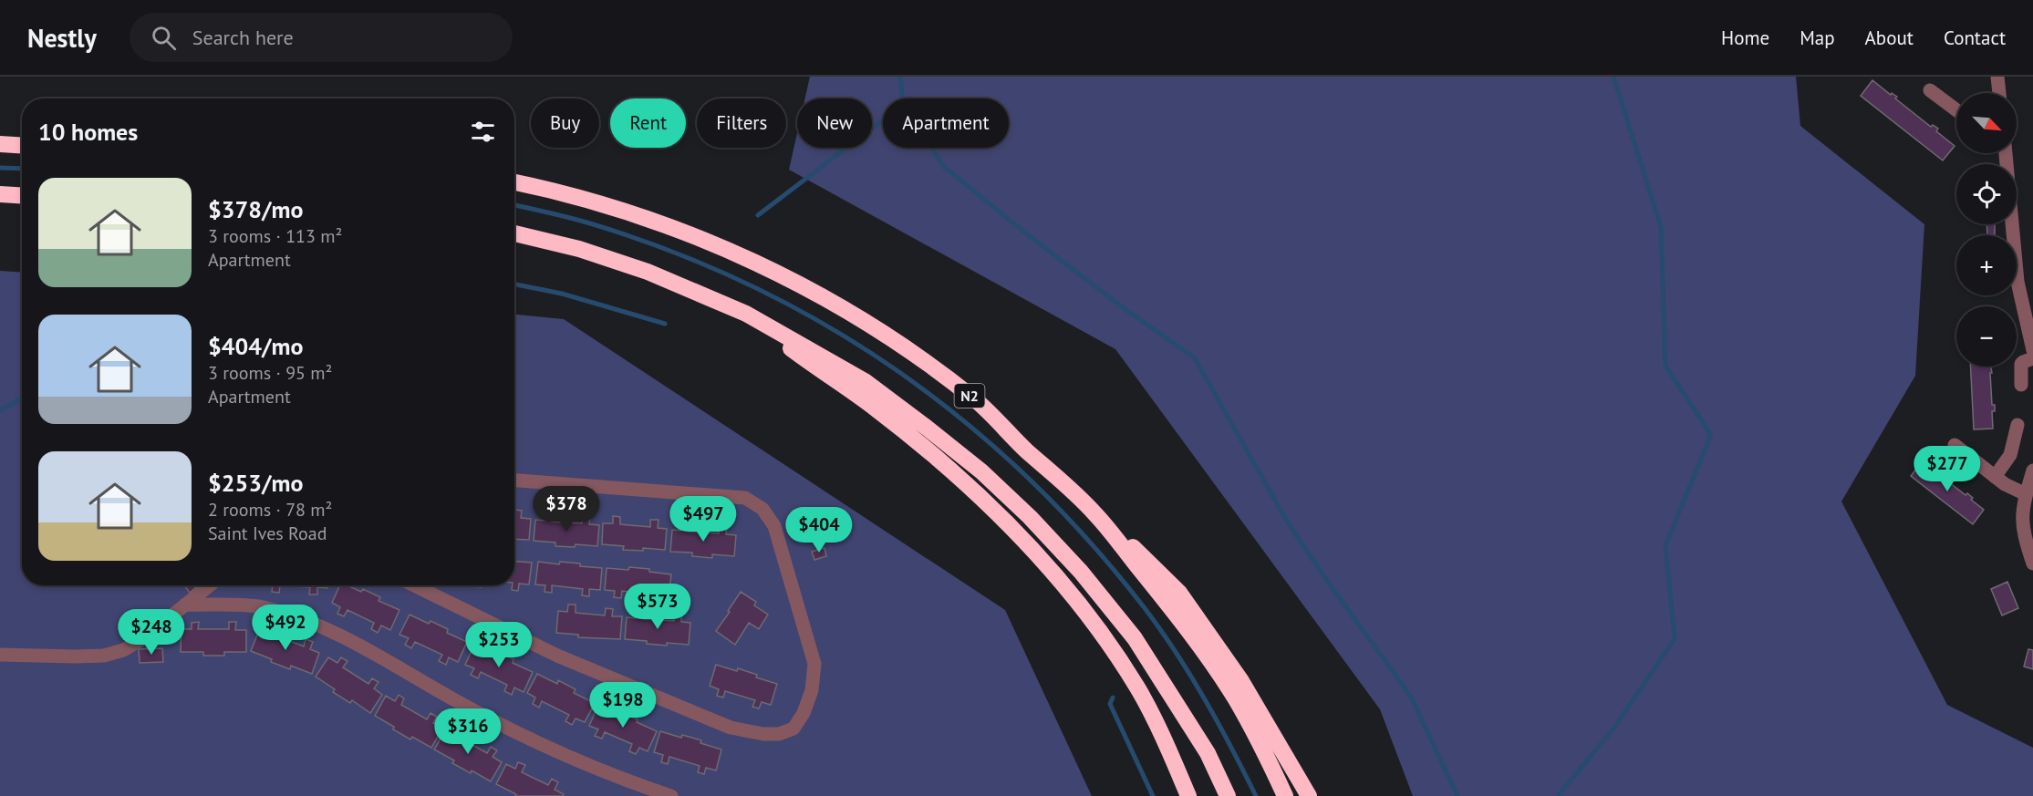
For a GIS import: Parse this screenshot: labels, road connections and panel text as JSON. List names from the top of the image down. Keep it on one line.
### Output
{"streets":{"highway":["N2"]},"north":"bottom right","page":{"header":"Nestly","search":"Search here","nav":["Home","Map","About","Contact"],"map_buttons":["+","−"],"chip":["Buy","Rent","Filters","New","Apartment"],"heading":"10 homes","list":[{"name":"$378/mo","note":"3 rooms · 113 m² · Apartment"},{"name":"$404/mo","note":"3 rooms · 95 m² · Apartment"},{"name":"$253/mo","note":"2 rooms · 78 m² · Saint Ives Road"}],"price":["$277","$378","$497","$404","$573","$492","$248","$253","$198","$316"]}}
